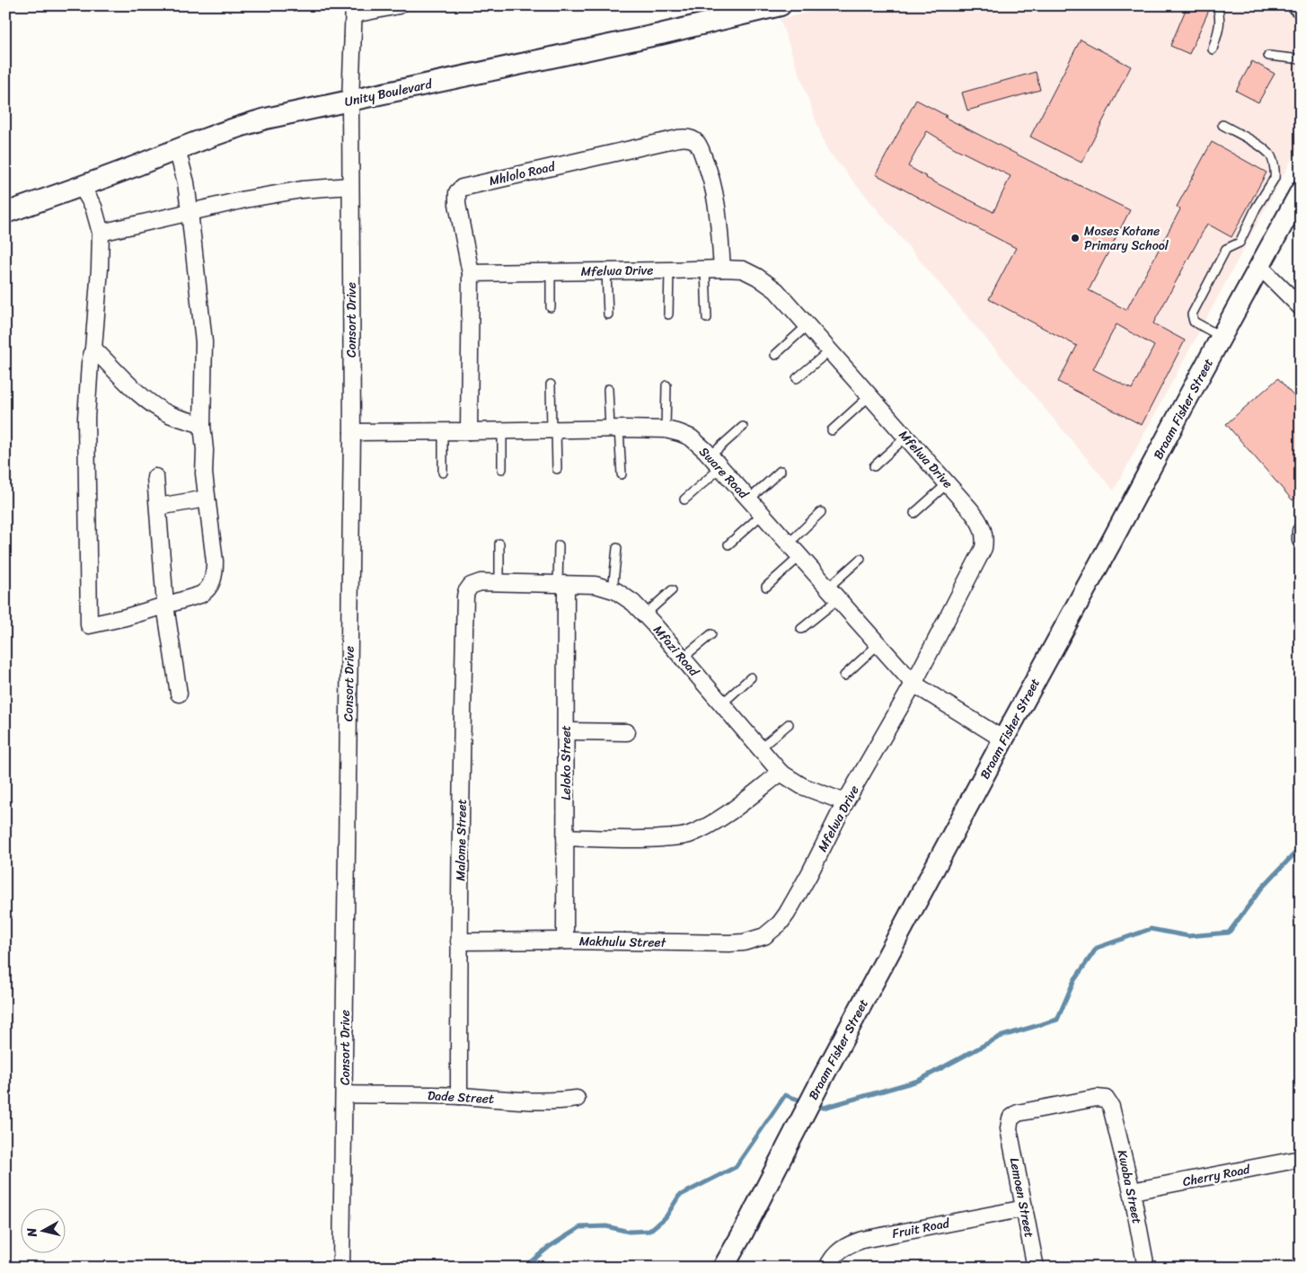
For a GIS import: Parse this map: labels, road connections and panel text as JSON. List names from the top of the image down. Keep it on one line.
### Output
{"streets":{"street":["Unity Boulevard","Mhlolo Road","Mfelwa Drive","Consort Drive","Braam Fisher Street","Sware Road","Mfazi Road","Leloko Street","Malome Street","Makhulu Street","Dade Street","Cherry Road","Kwaba Street","Lemoen Street","Fruit Road"]},"crossings":[["Unity Boulevard","Consort Drive"],["Mhlolo Road","Mfelwa Drive"],["Mhlolo Road","Sware Road"],["Mfelwa Drive","Sware Road"],["Mfelwa Drive","Mfazi Road"],["Mfelwa Drive","Makhulu Street"],["Consort Drive","Sware Road"],["Consort Drive","Dade Street"],["Braam Fisher Street","Sware Road"],["Mfazi Road","Leloko Street"],["Mfazi Road","Malome Street"],["Leloko Street","Makhulu Street"],["Malome Street","Makhulu Street"],["Malome Street","Dade Street"],["Cherry Road","Kwaba Street"],["Kwaba Street","Lemoen Street"],["Lemoen Street","Fruit Road"]],"places":["Moses Kotane Primary School"],"north":"left"}
